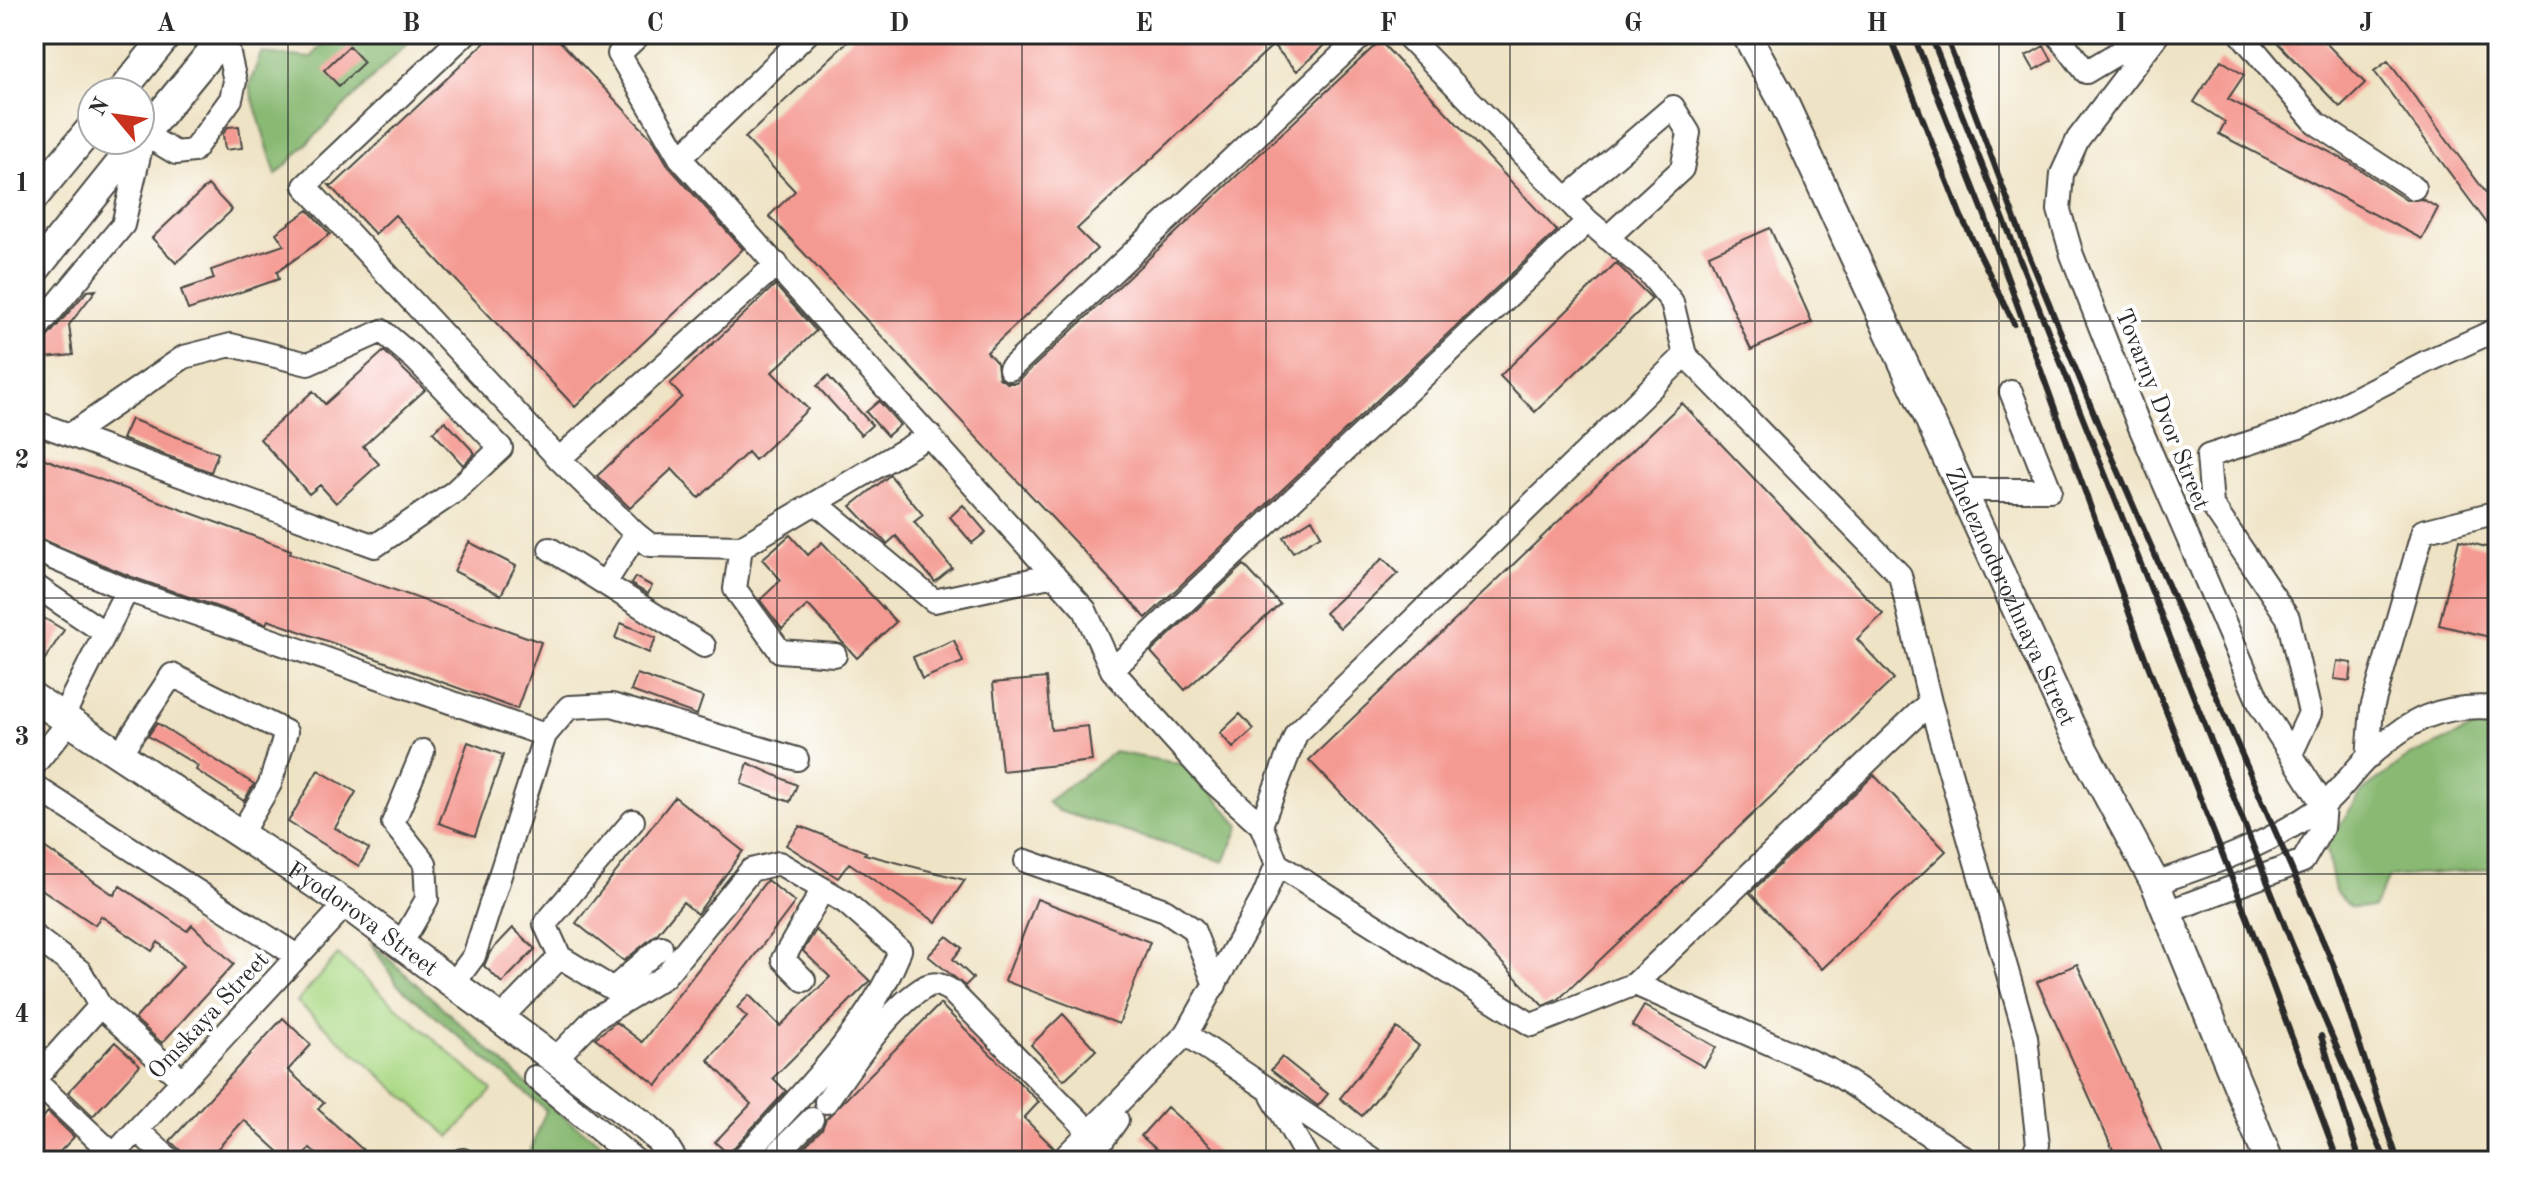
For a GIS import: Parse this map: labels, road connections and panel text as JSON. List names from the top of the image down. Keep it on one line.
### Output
{"streets":{"main road":["Zheleznodorozhnaya Street","Fyodorova Street"],"street":["Tovarny Dvor Street","Omskaya Street"]},"crossings":[["Fyodorova Street","Omskaya Street"]],"north":"top left","grid":{"columns":["A","B","C","D","E","F","G","H","I","J"],"rows":["1","2","3","4"]}}
